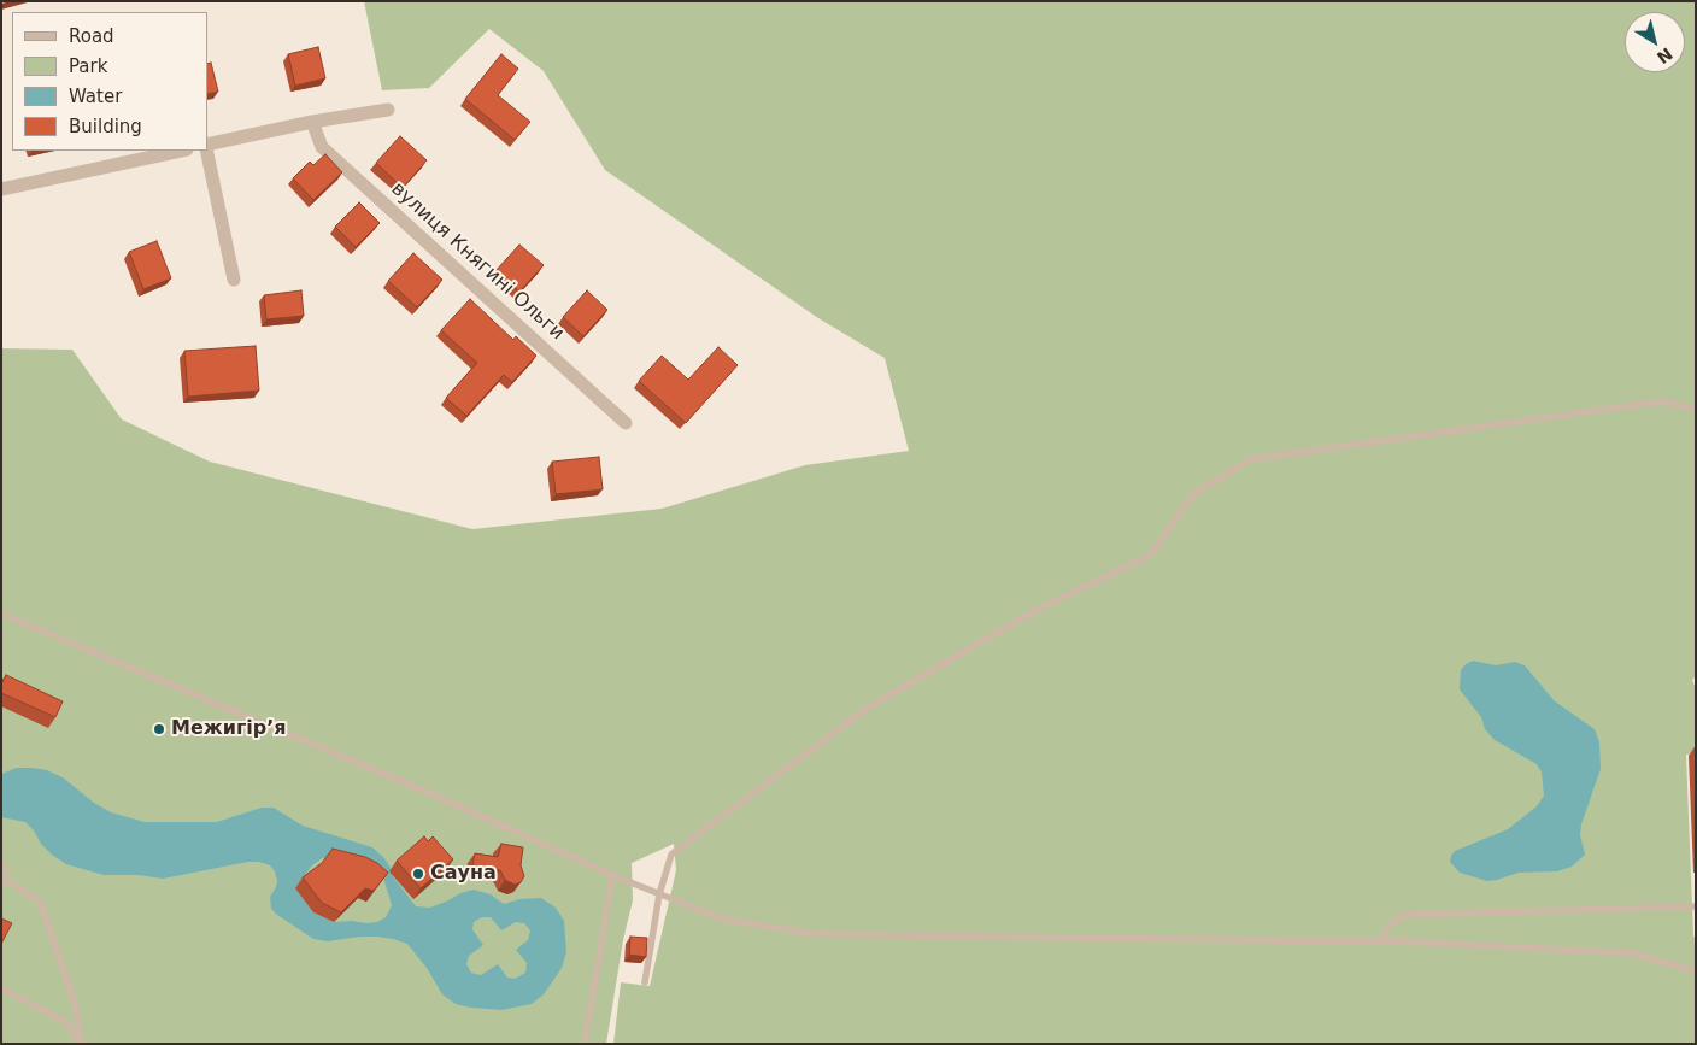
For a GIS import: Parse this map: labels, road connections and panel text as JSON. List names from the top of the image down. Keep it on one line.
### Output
{"streets":{"street":["вулиця Княгині Ольги"]},"places":["Межигір’я","Сауна"],"legend":["Road","Park","Water","Building"],"north":"bottom right"}
